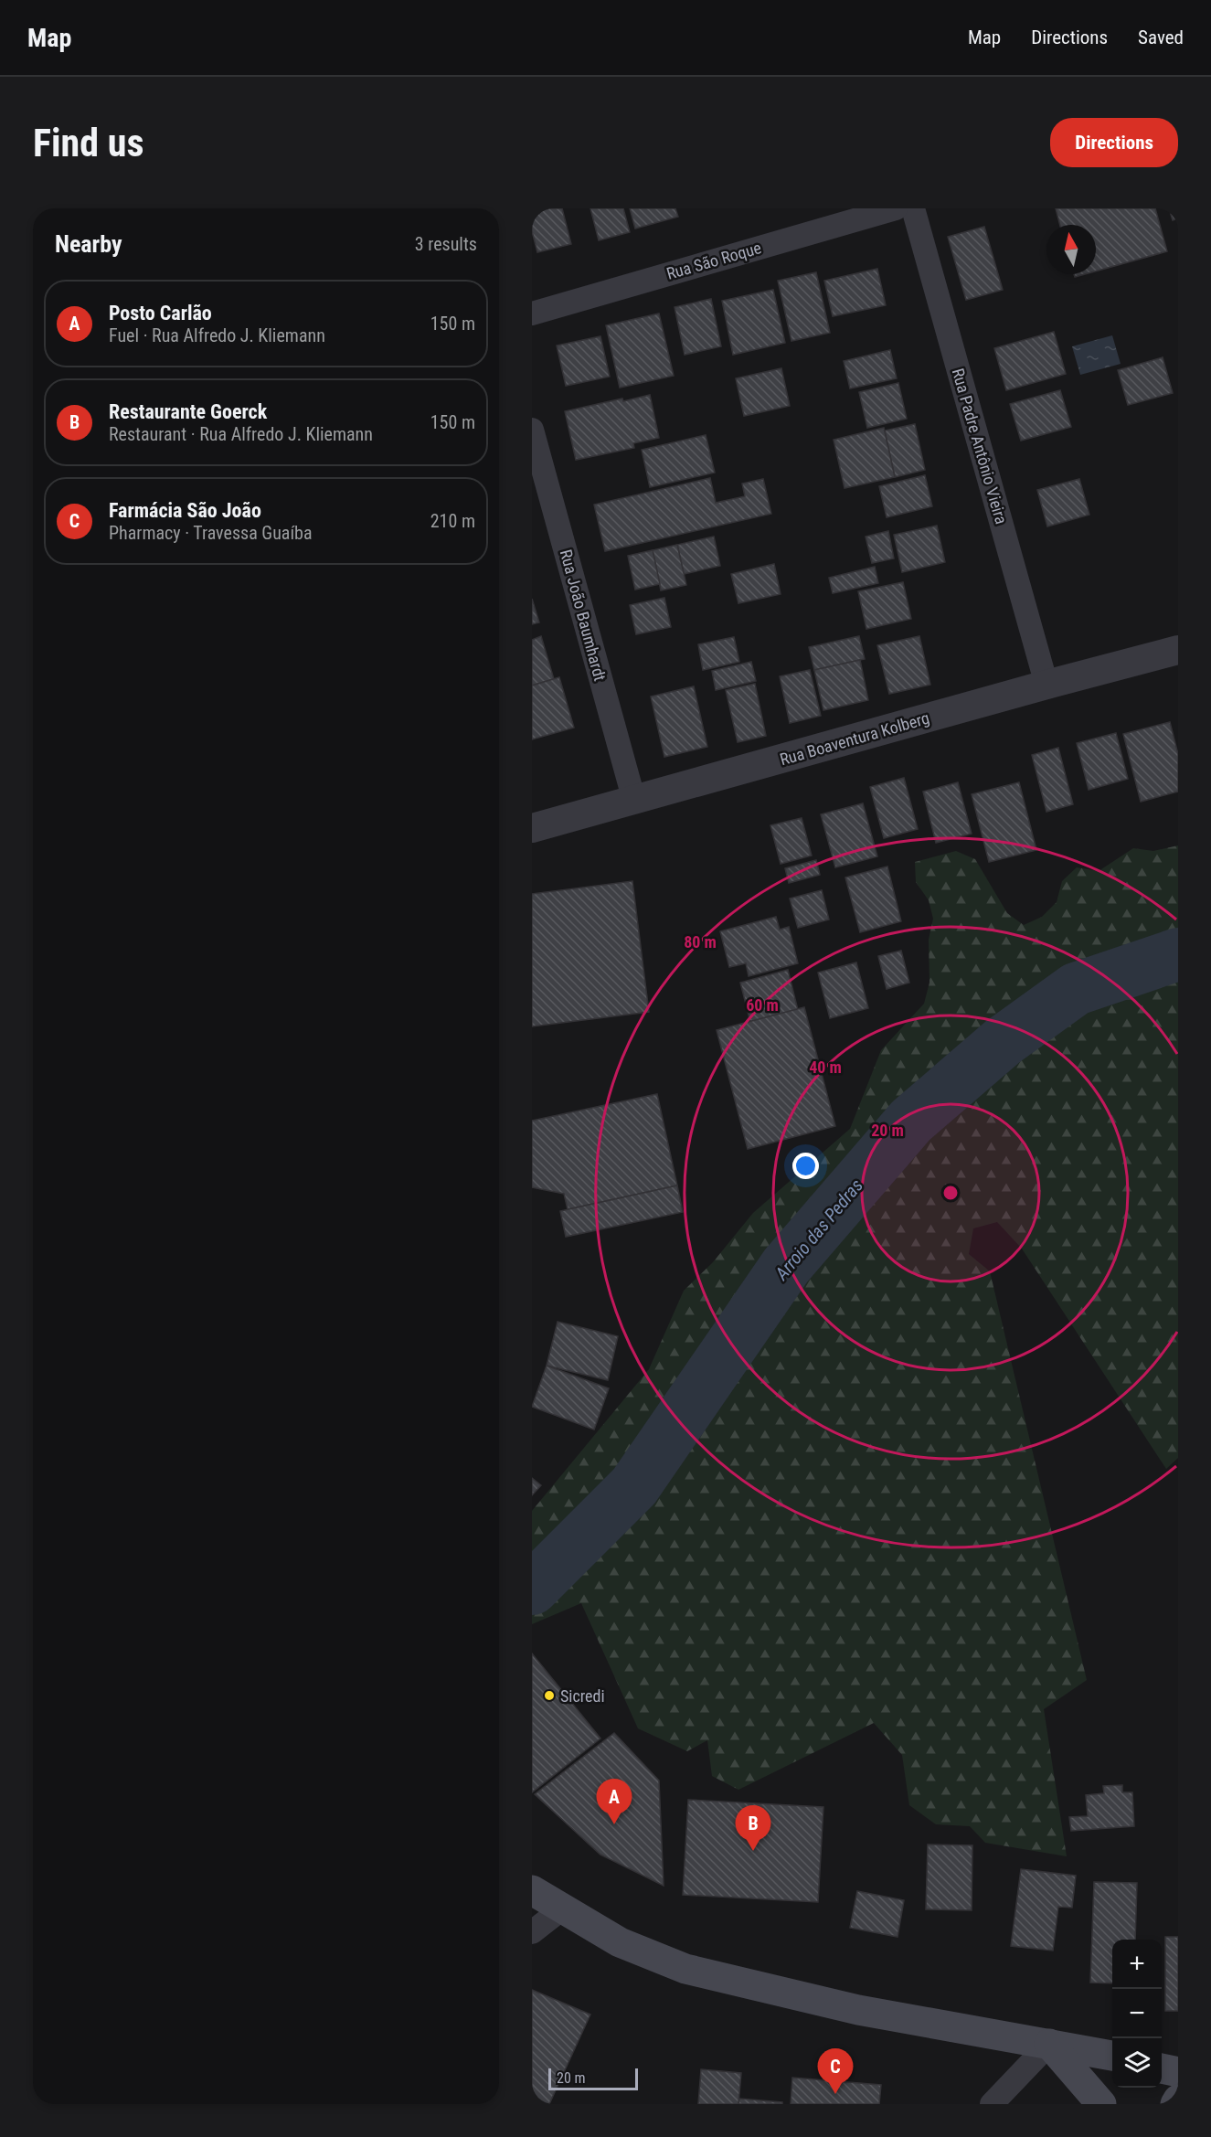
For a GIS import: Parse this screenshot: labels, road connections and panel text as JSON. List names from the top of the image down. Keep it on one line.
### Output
{"streets":{"street":["Rua São Roque","Rua Padre Antônio Vieira","Rua João Baumhardt","Rua Boaventura Kolberg"]},"crossings":[["Rua Padre Antônio Vieira","Rua Boaventura Kolberg"],["Rua João Baumhardt","Rua Boaventura Kolberg"]],"water":["Arroio das Pedras"],"places":["Sicredi"],"scale_bar":"20 m","north":"top","page":{"header":"Map","nav":["Map","Directions","Saved"],"buttons":"Directions","title":"Find us","heading":["Nearby","3 results"],"list":[{"mark":"A","name":"Posto Carlão","note":"Fuel · Rua Alfredo J. Kliemann","value":"150 m"},{"mark":"B","name":"Restaurante Goerck","note":"Restaurant · Rua Alfredo J. Kliemann","value":"150 m"},{"mark":"C","name":"Farmácia São João","note":"Pharmacy · Travessa Guaíba","value":"210 m"}],"pins":["A","B","C"],"map_buttons":["+","−"],"scale":"20 m"},"rings":["80 m","60 m","40 m","20 m"]}
